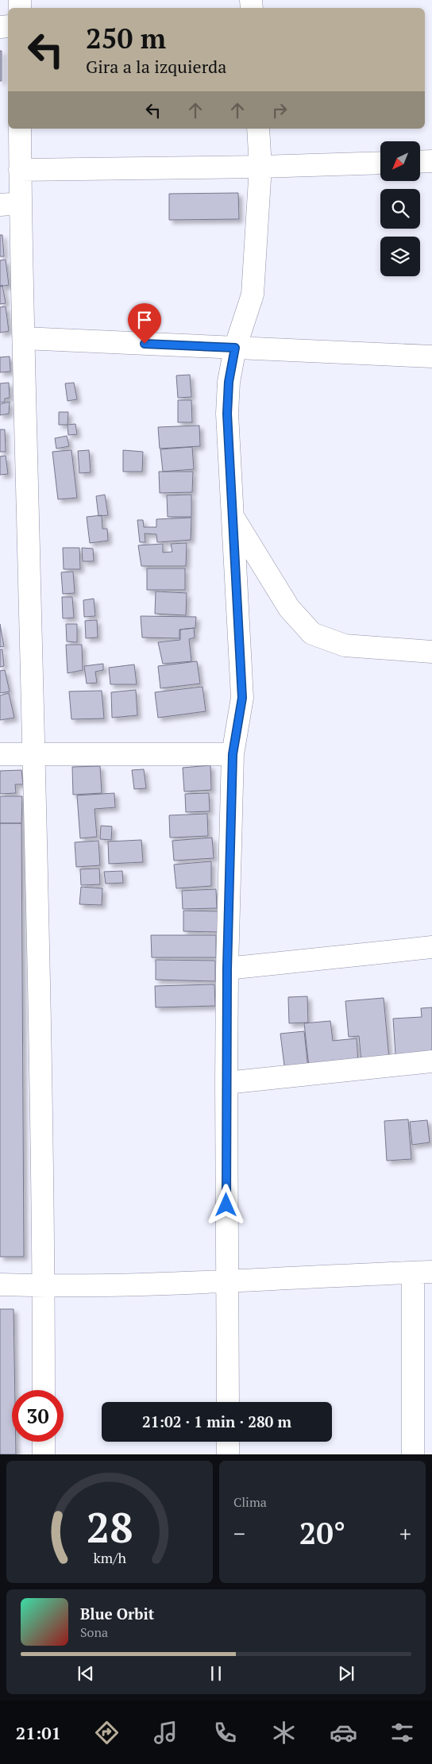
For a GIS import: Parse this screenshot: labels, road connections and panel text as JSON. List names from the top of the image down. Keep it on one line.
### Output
{"north":"bottom left","page":{"turn":["250 m","Gira a la izquierda"],"limit":"30","trip":"21:02 · 1 min · 280 m","tile":"Clima","heat":["−","20°","+"],"song":["Blue Orbit","Sona"],"tabs":"21:01","gauge":["28","km/h"]}}
